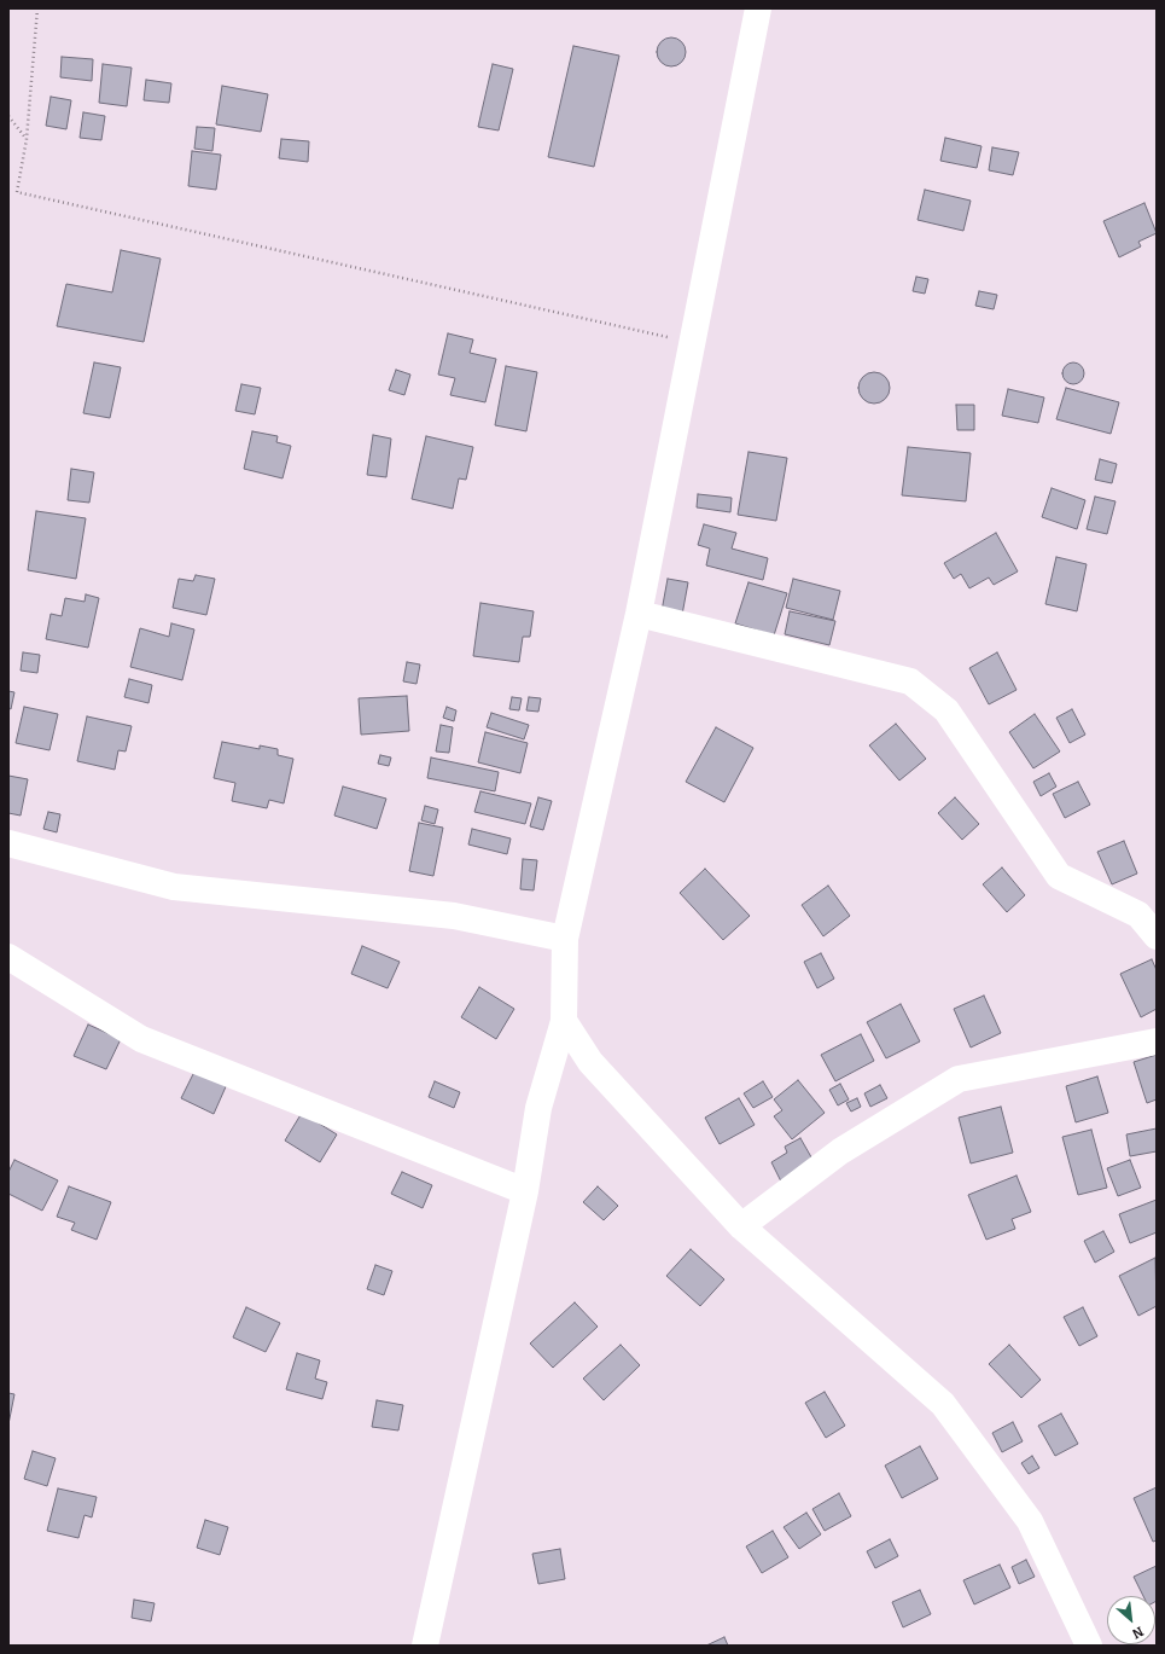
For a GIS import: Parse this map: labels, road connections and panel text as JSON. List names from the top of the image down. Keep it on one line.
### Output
{"north":"bottom right"}
